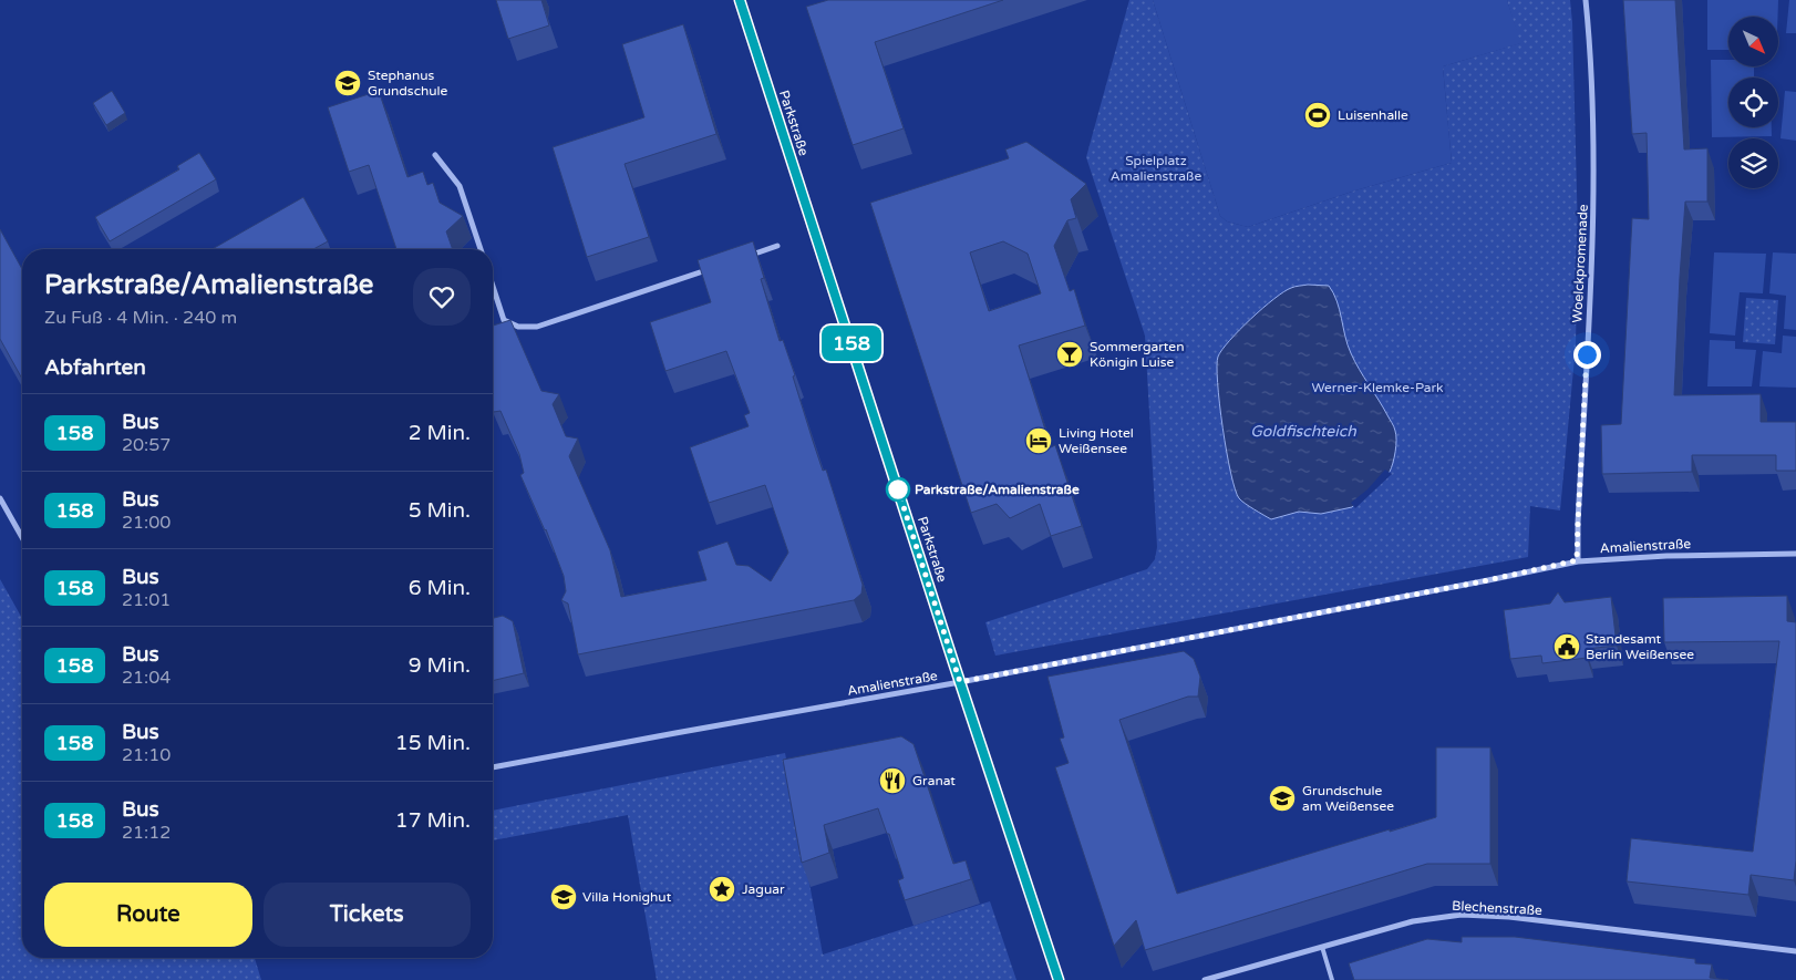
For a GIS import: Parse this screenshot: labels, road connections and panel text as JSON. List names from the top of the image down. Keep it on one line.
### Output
{"streets":{"street":["Parkstraße","Woelckpromenade","Amalienstraße","Blechenstraße"]},"crossings":[["Parkstraße","Amalienstraße"],["Woelckpromenade","Amalienstraße"]],"water":["Goldfischteich"],"parks":["Spielplatz Amalienstraße","Werner-Klemke-Park"],"places":{"school or university":["Stephanus Grundschule","Grundschule am Weißensee","Villa Honighut"],"sports":["Luisenhalle"],"bar":["Sommergarten Königin Luise"],"hotel":["Living Hotel Weißensee"],"other":["Parkstraße/Amalienstraße"],"public building":["Standesamt Berlin Weißensee"],"restaurant":["Granat"],"place":["Jaguar"]},"lines":["bus line 158"],"north":"bottom right","page":{"on_map":"158","heading":[["Parkstraße/Amalienstraße","Zu Fuß · 4 Min. · 240 m"],"Abfahrten"],"list":[{"mark":"158","name":"Bus","note":"20:57","value":"2 Min."},{"mark":"158","name":"Bus","note":"21:00","value":"5 Min."},{"mark":"158","name":"Bus","note":"21:01","value":"6 Min."},{"mark":"158","name":"Bus","note":"21:04","value":"9 Min."},{"mark":"158","name":"Bus","note":"21:10","value":"15 Min."},{"mark":"158","name":"Bus","note":"21:12","value":"17 Min."}],"buttons":["Route","Tickets"]}}
